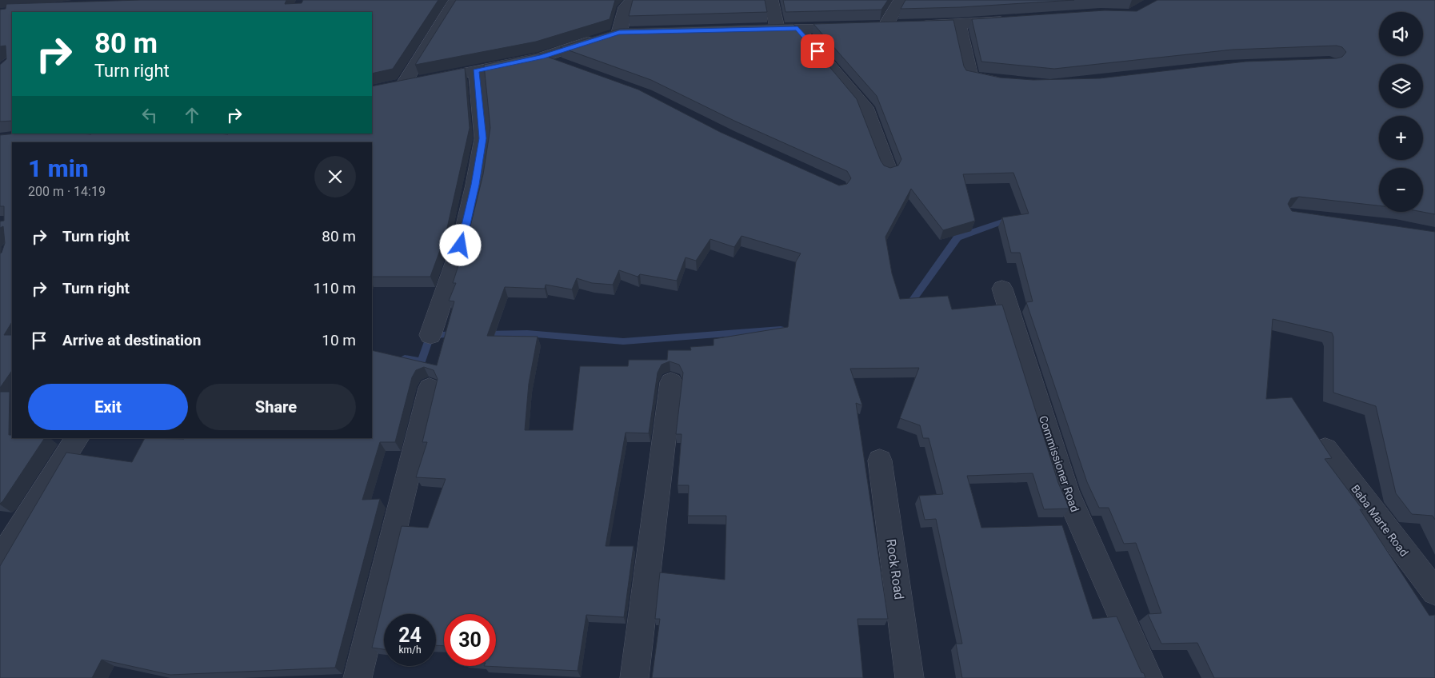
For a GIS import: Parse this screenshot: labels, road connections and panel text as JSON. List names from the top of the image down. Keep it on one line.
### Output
{"streets":{"street":["Commissioner Road","Baba Marte Road","Rock Road"]},"page":{"map_buttons":["+","−"],"turn":["80 m","Turn right"],"heading":["1 min","200 m · 14:19"],"list":[{"name":"Turn right","value":"80 m"},{"name":"Turn right","value":"110 m"},{"name":"Arrive at destination","value":"10 m"}],"buttons":["Exit","Share"],"speed":"24 km/h","limit":"30"}}
